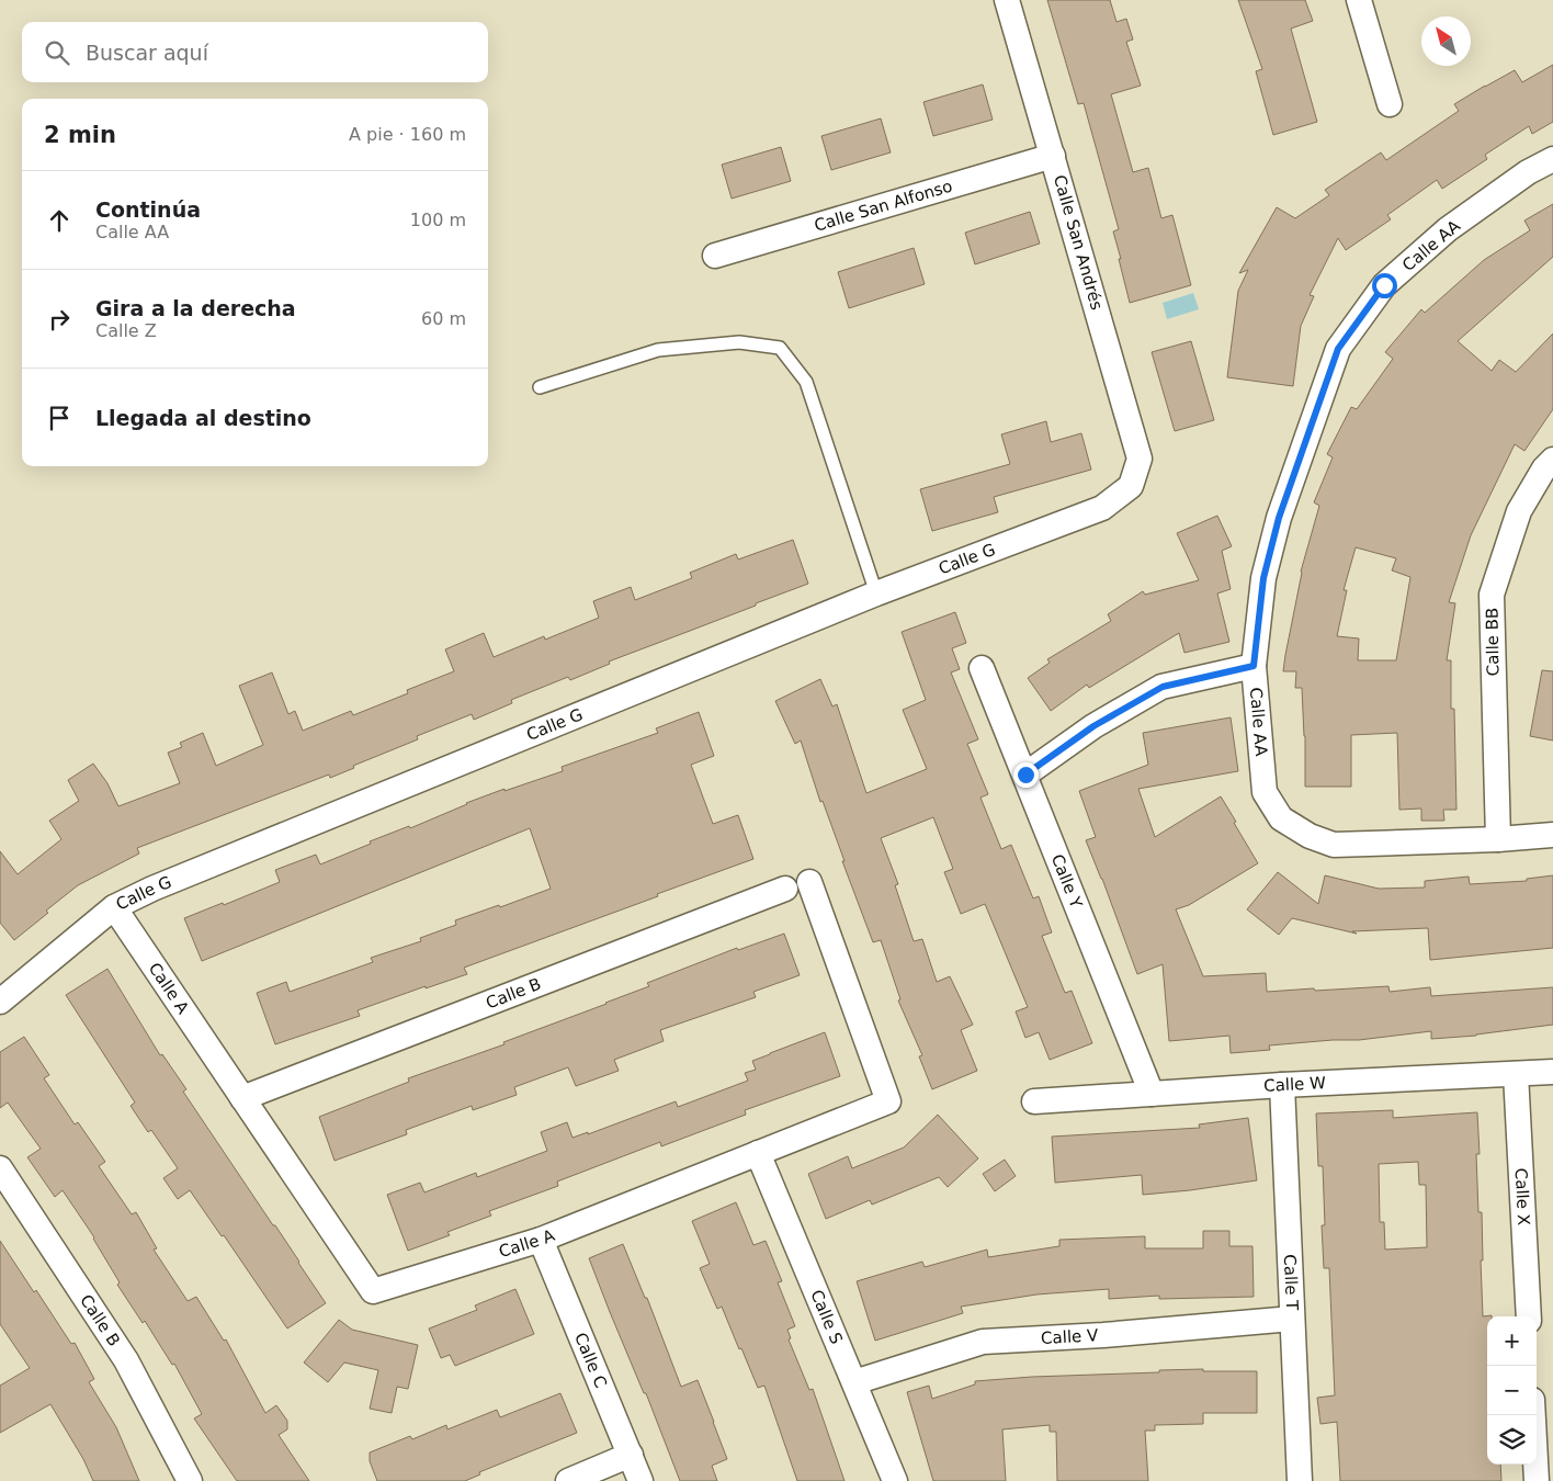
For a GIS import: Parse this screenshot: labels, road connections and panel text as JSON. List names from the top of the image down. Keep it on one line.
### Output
{"streets":{"street":["Calle San Alfonso","Calle San Andrés","Calle AA","Calle G","Calle BB","Calle Y","Calle A","Calle B","Calle W","Calle X","Calle T","Calle S","Calle V","Calle C"]},"crossings":[["Calle San Alfonso","Calle San Andrés"],["Calle San Andrés","Calle G"],["Calle AA","Calle BB"],["Calle G","Calle A"],["Calle Y","Calle W"],["Calle A","Calle B"],["Calle A","Calle S"],["Calle A","Calle C"],["Calle W","Calle X"],["Calle W","Calle T"],["Calle T","Calle V"],["Calle S","Calle V"]],"north":"top left","page":{"search":"Buscar aquí","heading":["2 min","A pie · 160 m"],"list":[["Continúa","Calle AA","100 m"],["Gira a la derecha","Calle Z","60 m"],"Llegada al destino"],"map_buttons":["+","−"]}}
